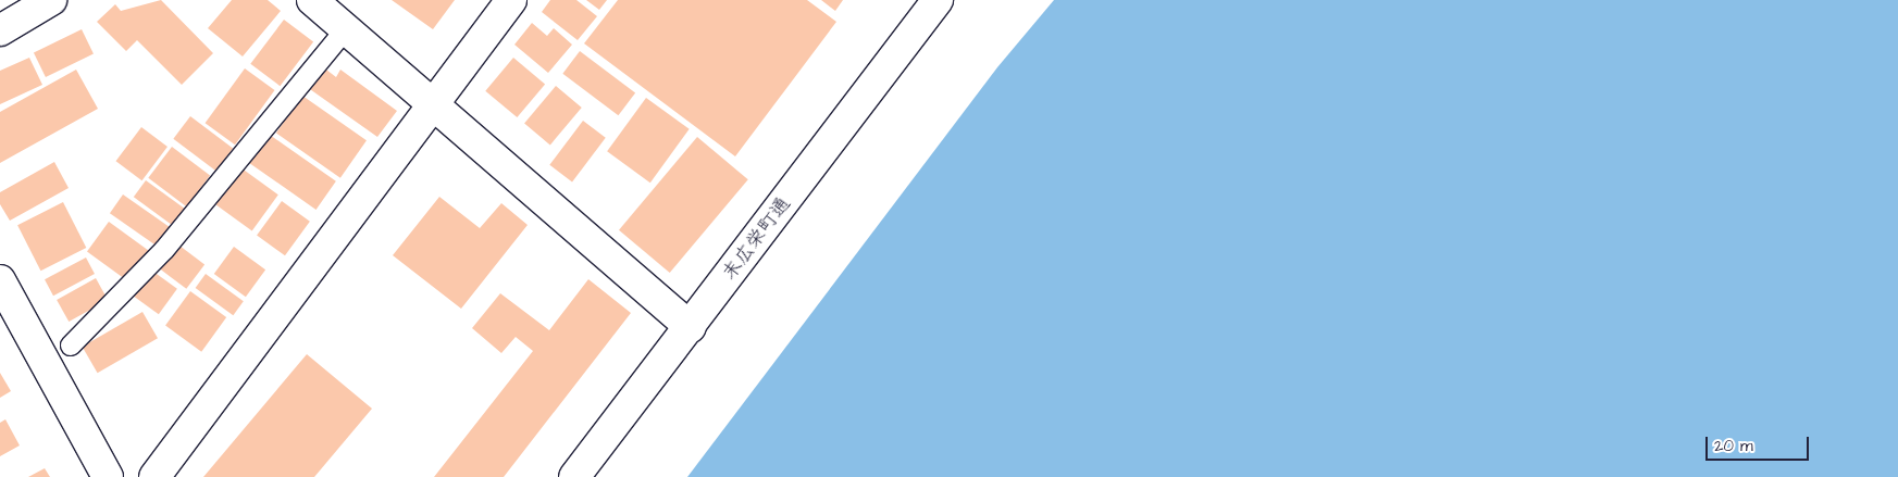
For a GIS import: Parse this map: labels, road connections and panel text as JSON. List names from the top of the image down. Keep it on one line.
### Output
{"streets":{"street":["末広栄町通"]},"scale_bar":"20 m"}
